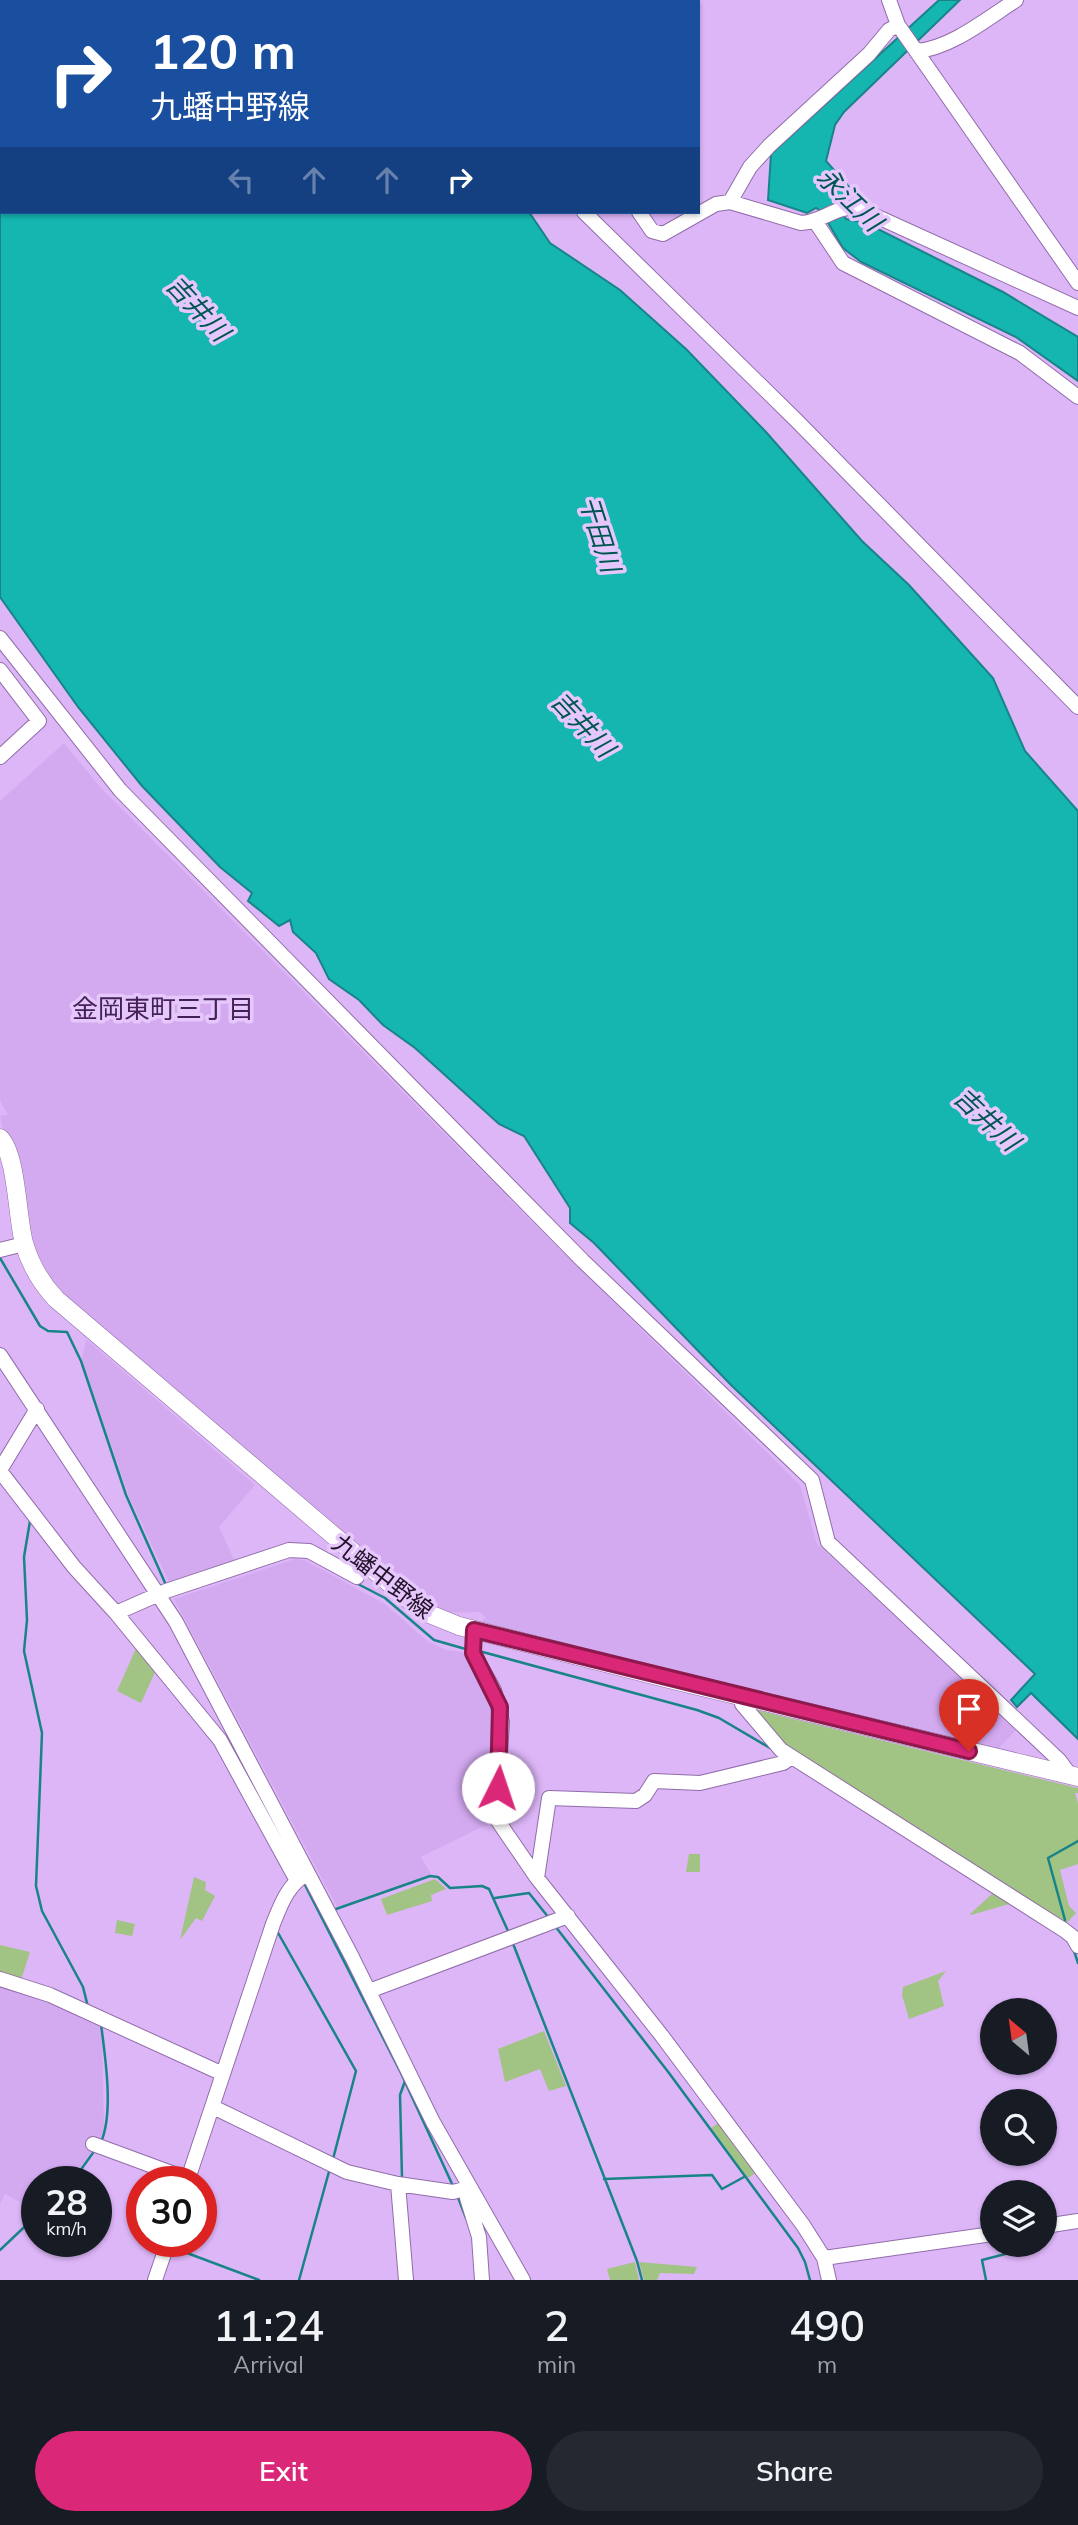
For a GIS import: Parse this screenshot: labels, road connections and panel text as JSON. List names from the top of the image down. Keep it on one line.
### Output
{"streets":{"main road":["九蟠中野線"]},"districts":["金岡東町三丁目"],"water":["永江川","吉井川","干田川"],"north":"top left","page":{"turn":["120 m","九蟠中野線"],"speed":"28 km/h","limit":"30","eta":["11:24","Arrival","2","min","490","m"],"buttons":["Exit","Share"]}}
